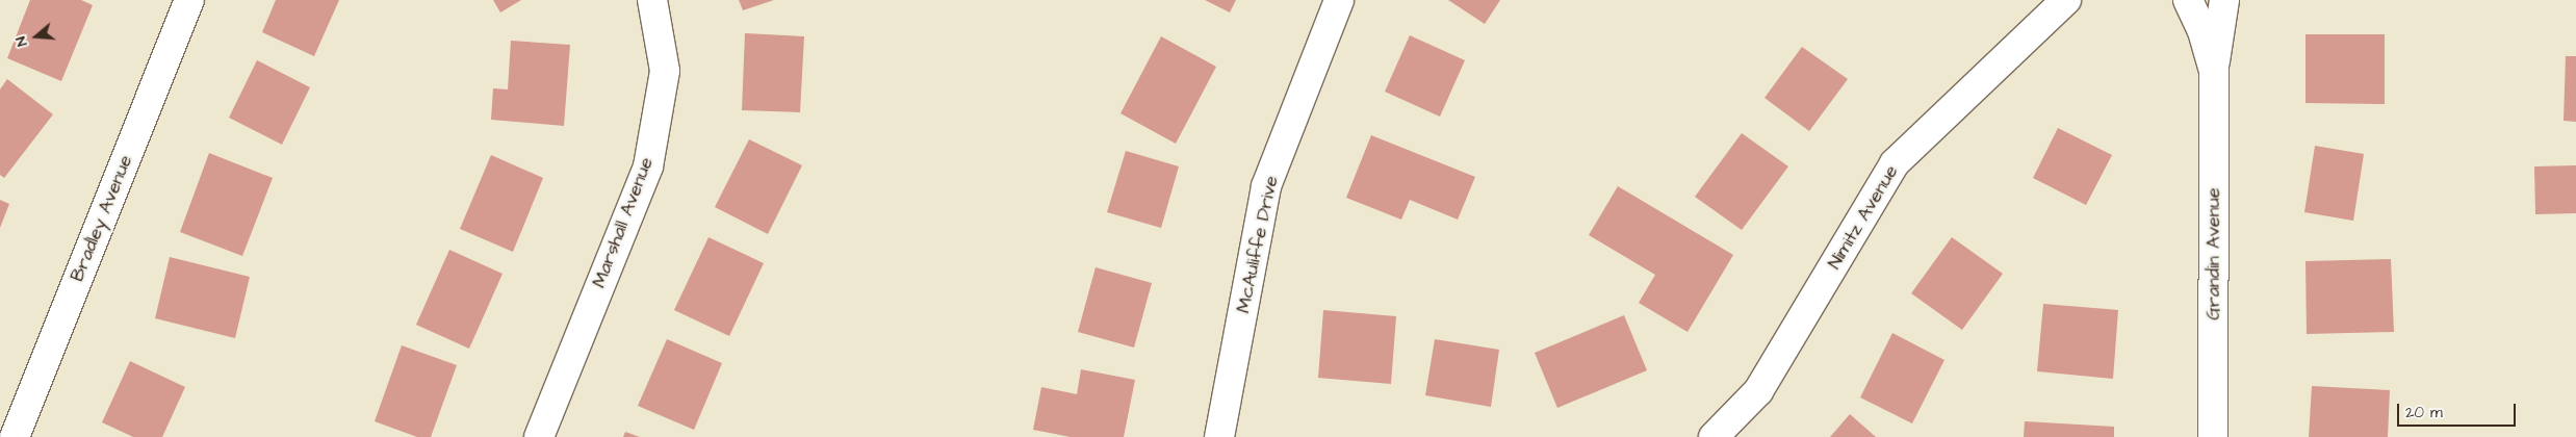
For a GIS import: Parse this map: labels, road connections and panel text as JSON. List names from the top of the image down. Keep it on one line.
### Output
{"streets":{"street":["Nimitz Avenue","Bradley Avenue","Marshall Avenue","McAuliffe Drive","Grandin Avenue"]},"scale_bar":"20 m","north":"left"}
